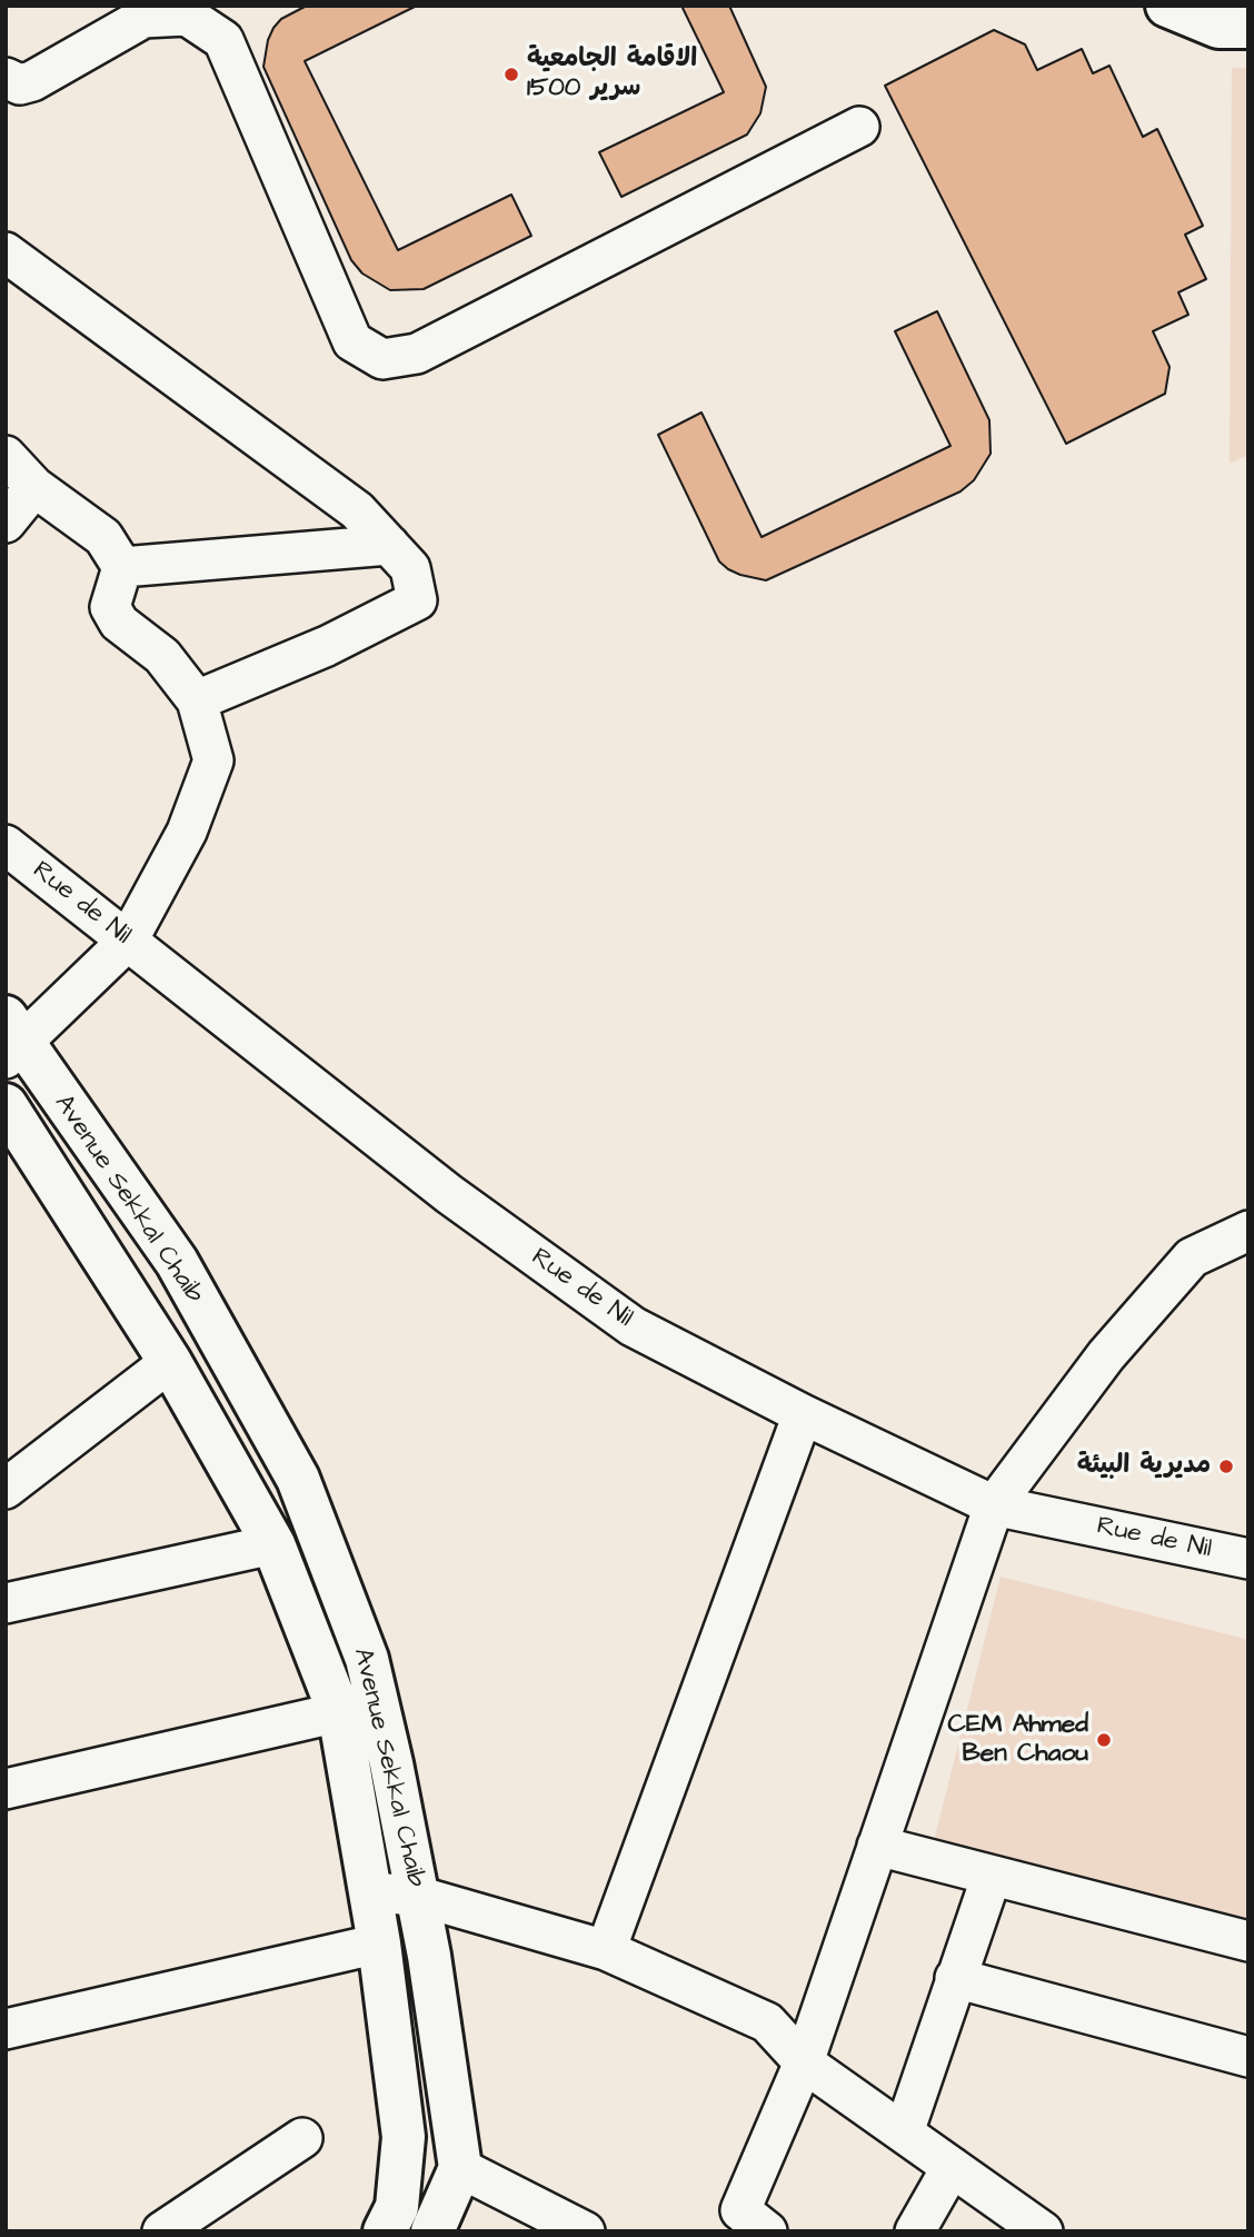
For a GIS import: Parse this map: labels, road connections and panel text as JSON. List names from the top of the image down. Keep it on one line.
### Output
{"streets":{"main road":["Avenue Sekkal Chaib"],"street":["Rue de Nil"]},"places":["الاقامة الجامعية 1500 سرير","مديرية البيئة","CEM Ahmed Ben Chaou"]}
